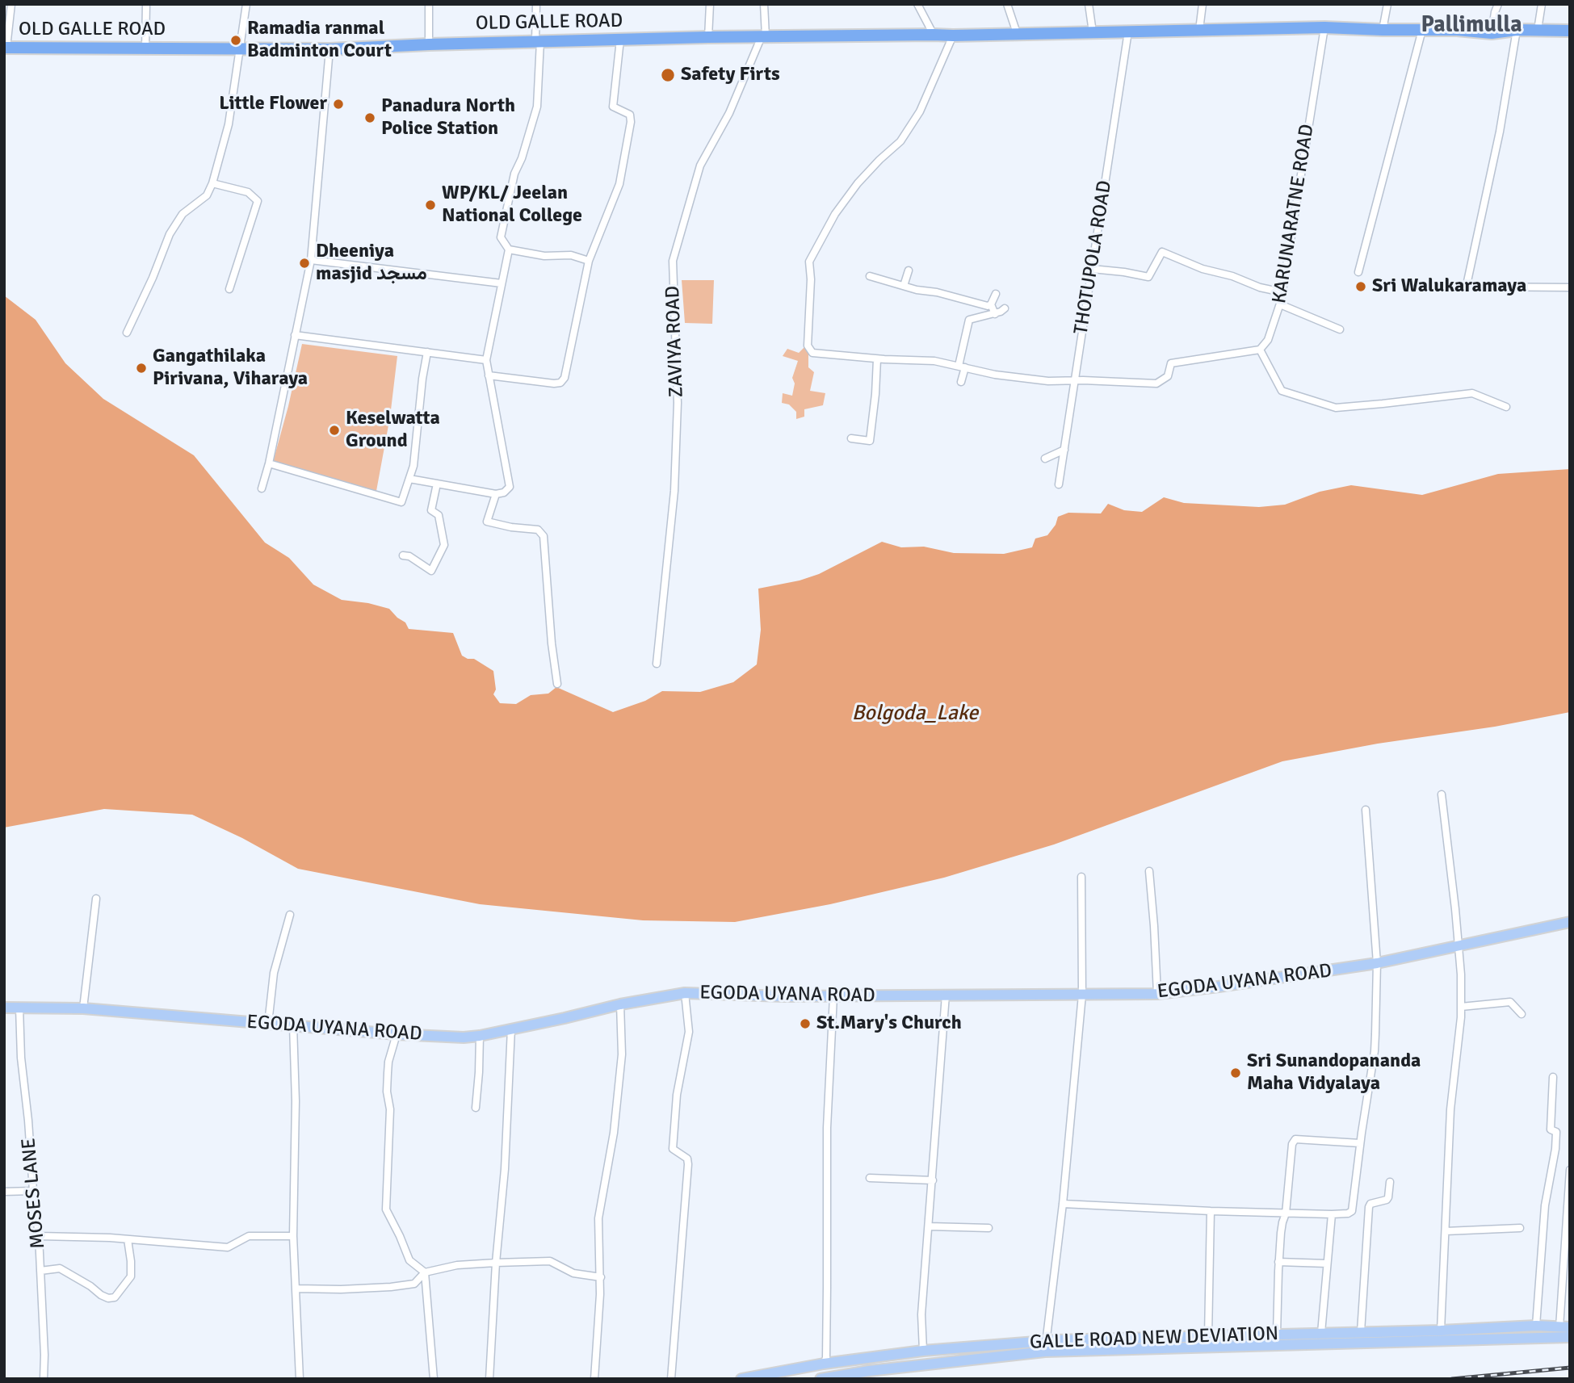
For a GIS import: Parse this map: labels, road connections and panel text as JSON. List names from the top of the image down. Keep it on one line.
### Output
{"streets":{"highway":["OLD GALLE ROAD"],"main road":["EGODA UYANA ROAD","GALLE ROAD NEW DEVIATION"],"street":["KARUNARATNE ROAD","THOTUPOLA ROAD","ZAVIYA ROAD","MOSES LANE"]},"crossings":[["OLD GALLE ROAD","KARUNARATNE ROAD"],["OLD GALLE ROAD","THOTUPOLA ROAD"],["OLD GALLE ROAD","ZAVIYA ROAD"],["EGODA UYANA ROAD","MOSES LANE"]],"districts":["Pallimulla"],"water":["Bolgoda_Lake"],"places":["Ramadia ranmal Badminton Court","Safety Firts","Little Flower","Panadura North Police Station","WP/KL/ Jeelan National College","Dheeniya masjid مسجد","Sri Walukaramaya","Gangathilaka Pirivana, Viharaya","Keselwatta Ground","St.Mary's Church","Sri Sunandopananda Maha Vidyalaya"]}
